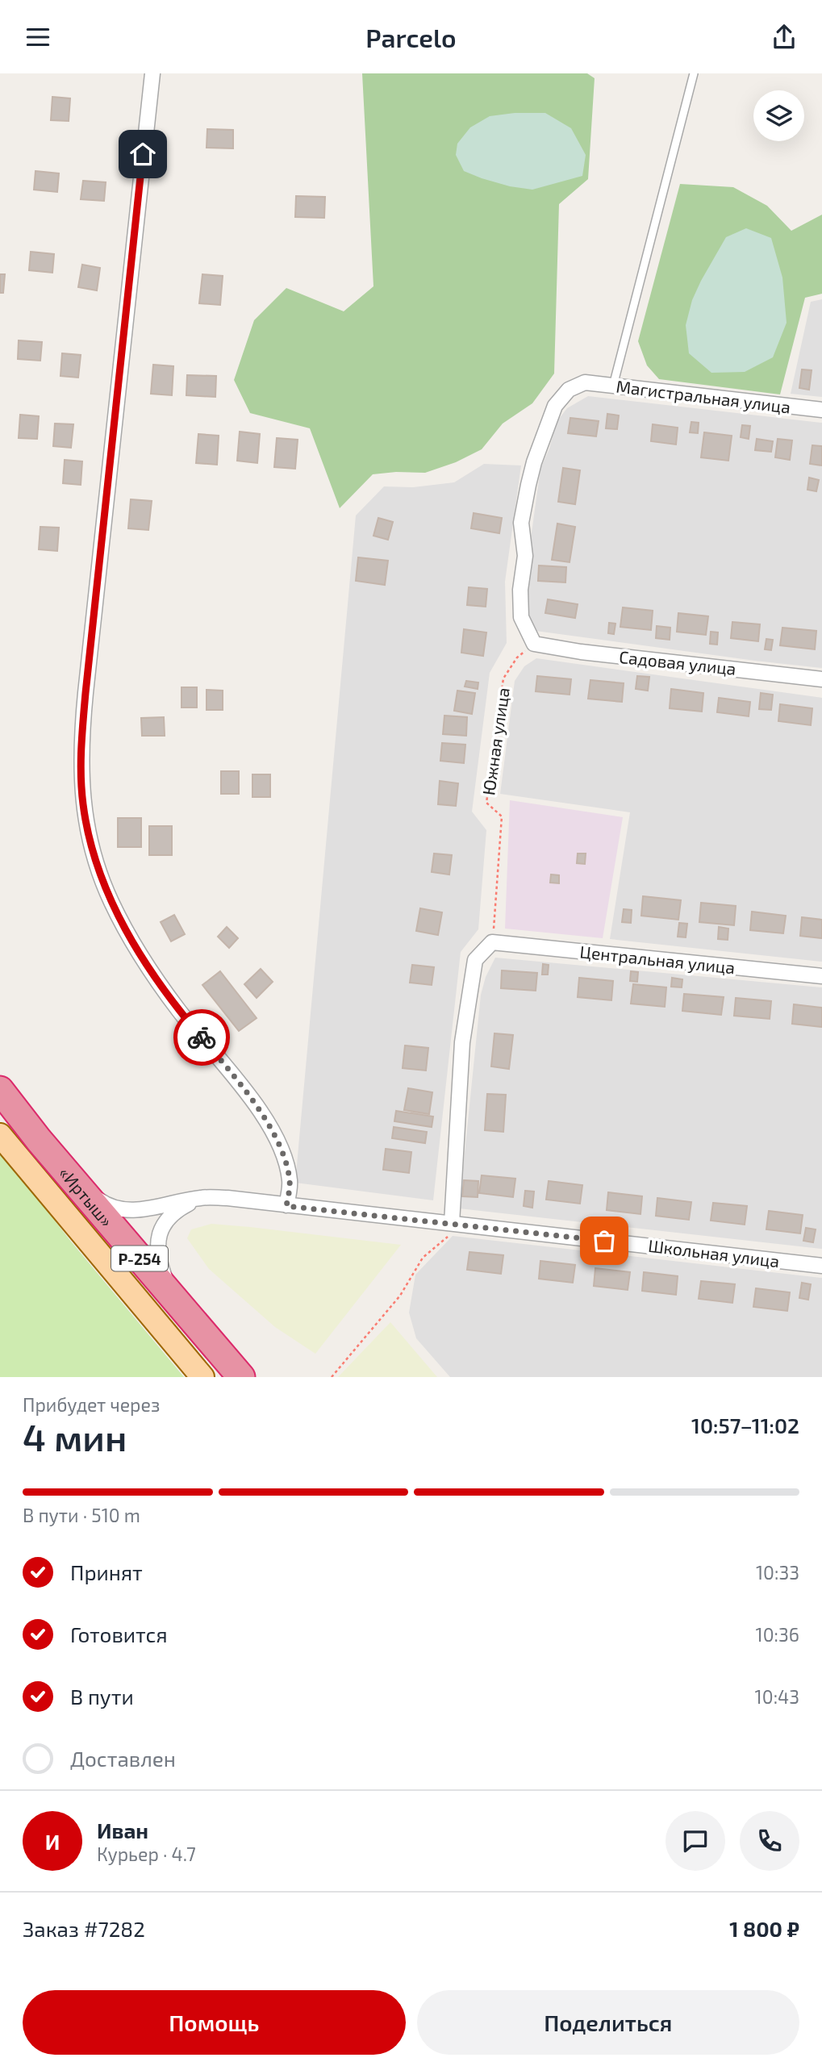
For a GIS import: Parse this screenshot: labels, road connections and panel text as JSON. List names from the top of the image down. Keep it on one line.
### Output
{"streets":{"highway":["«Иртыш»","Р-254"],"street":["Магистральная улица","Садовая улица","Центральная улица","Школьная улица"],"path":["Южная улица"]},"crossings":[["Магистральная улица","Садовая улица"],["Магистральная улица","Южная улица"],["Садовая улица","Южная улица"],["Южная улица","Центральная улица"],["«Иртыш»","Школьная улица"]],"page":{"header":"Parcelo","heading":["4 мин","Прибудет через","10:57–11:02"],"panel":["Иван","Курьер · 4.7","Заказ #7282","1 800 ₽"],"bar":"В пути · 510 m","list":[["Принят","10:33"],["Готовится","10:36"],["В пути","10:43"],"Доставлен"],"round":"И","buttons":["Помощь","Поделиться"]}}
